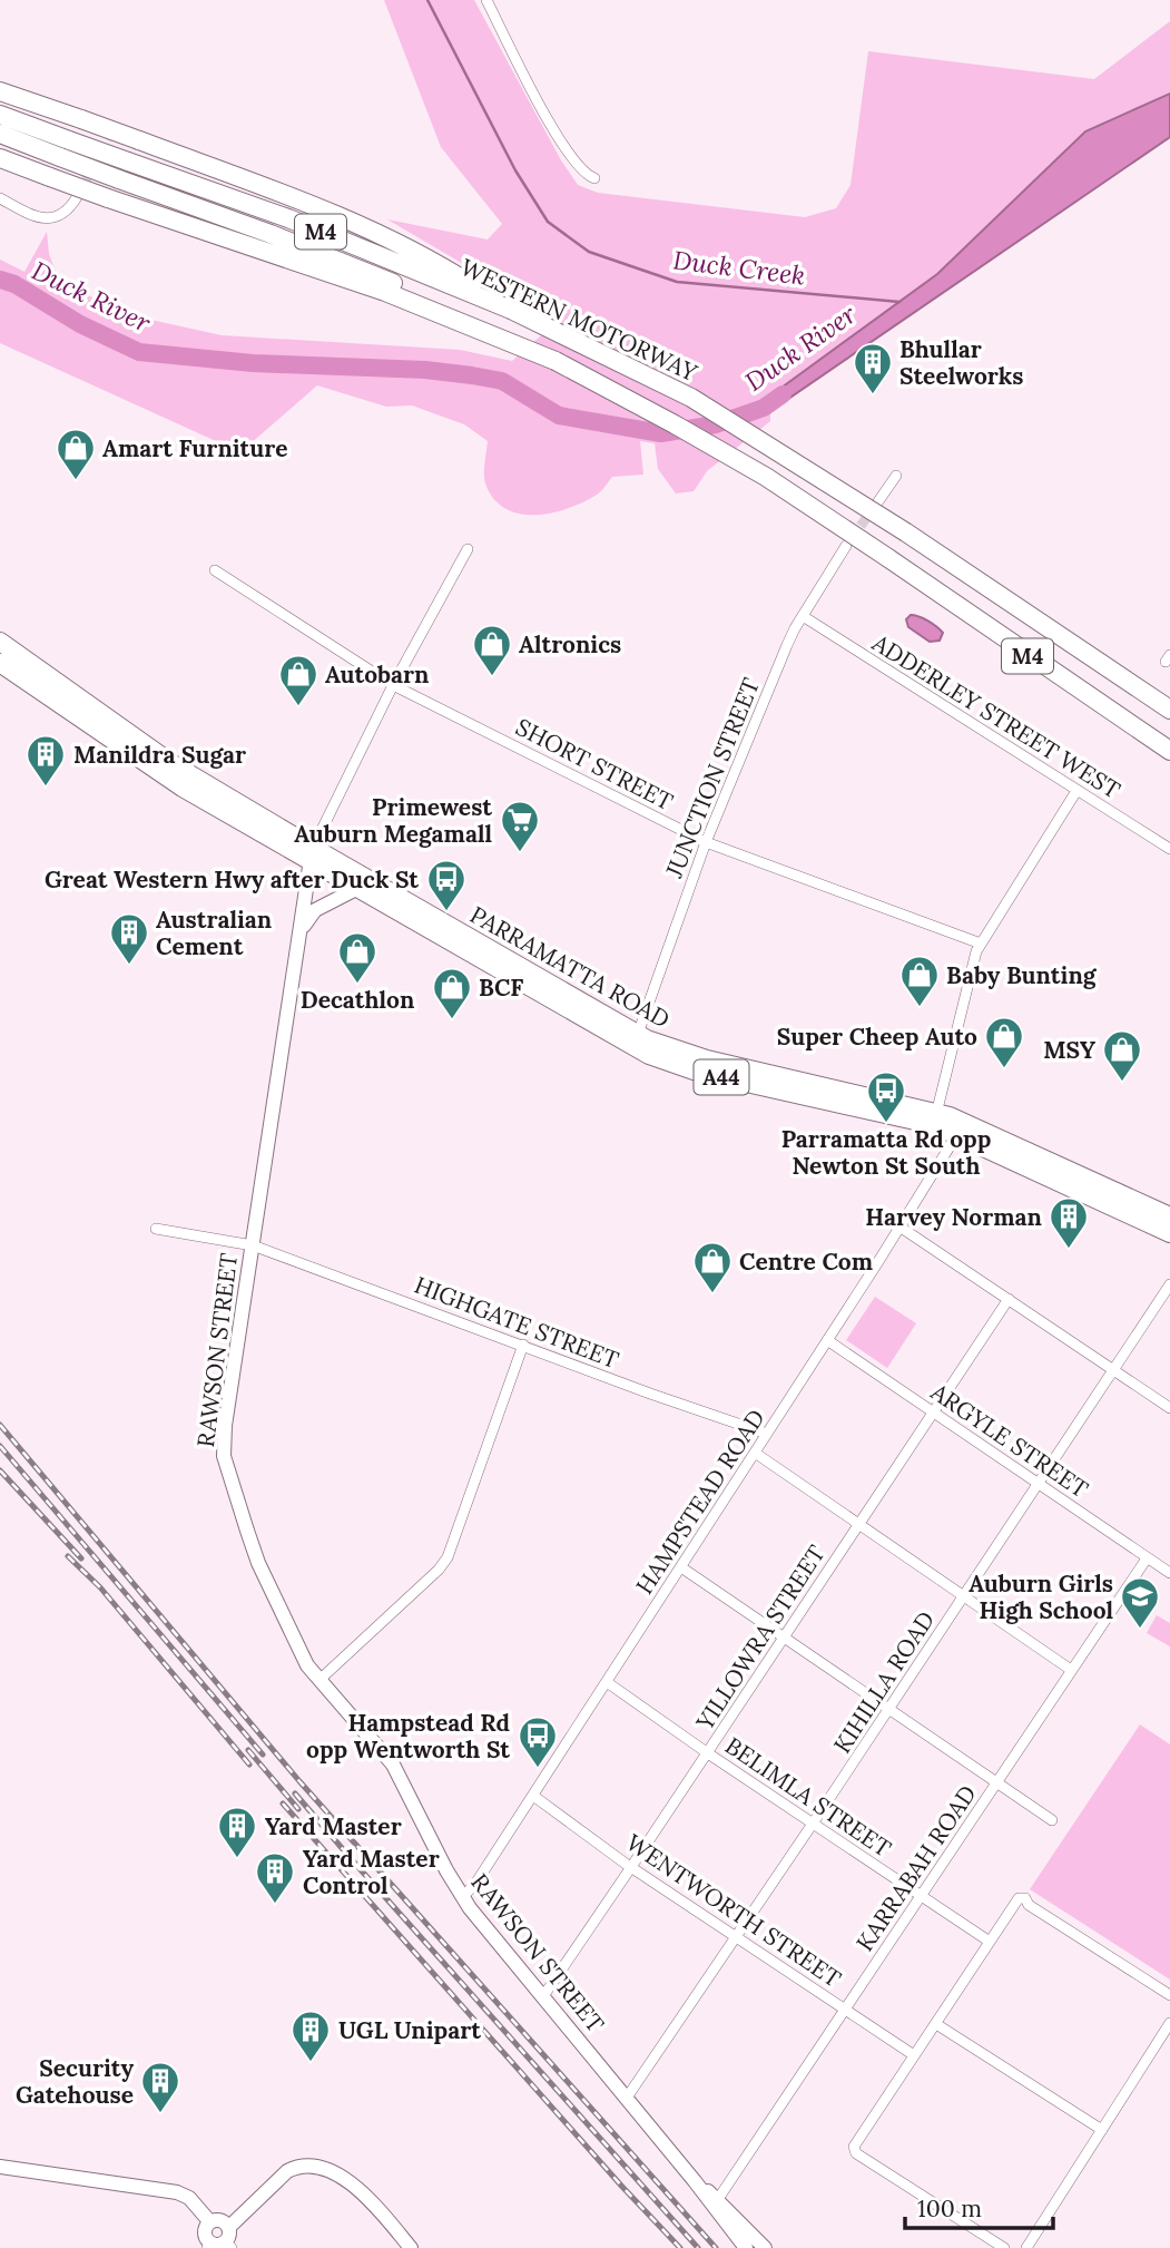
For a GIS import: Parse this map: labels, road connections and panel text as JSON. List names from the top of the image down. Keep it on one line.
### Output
{"streets":{"highway":["M4","WESTERN MOTORWAY","PARRAMATTA ROAD","A44"],"main road":["RAWSON STREET"],"street":["ADDERLEY STREET WEST","SHORT STREET","JUNCTION STREET","HIGHGATE STREET","ARGYLE STREET","HAMPSTEAD ROAD","YILLOWRA STREET","KIHILLA ROAD","BELIMLA STREET","KARRABAH ROAD","WENTWORTH STREET"]},"crossings":[["M4","WESTERN MOTORWAY"],["ADDERLEY STREET WEST","JUNCTION STREET"],["SHORT STREET","JUNCTION STREET"],["JUNCTION STREET","PARRAMATTA ROAD"],["PARRAMATTA ROAD","RAWSON STREET"],["PARRAMATTA ROAD","HAMPSTEAD ROAD"],["HIGHGATE STREET","RAWSON STREET"],["HIGHGATE STREET","HAMPSTEAD ROAD"],["RAWSON STREET","HAMPSTEAD ROAD"],["RAWSON STREET","YILLOWRA STREET"],["RAWSON STREET","KIHILLA ROAD"],["RAWSON STREET","KARRABAH ROAD"],["ARGYLE STREET","HAMPSTEAD ROAD"],["ARGYLE STREET","YILLOWRA STREET"],["ARGYLE STREET","KIHILLA ROAD"],["ARGYLE STREET","KARRABAH ROAD"],["HAMPSTEAD ROAD","BELIMLA STREET"],["HAMPSTEAD ROAD","WENTWORTH STREET"],["YILLOWRA STREET","BELIMLA STREET"],["YILLOWRA STREET","WENTWORTH STREET"],["KIHILLA ROAD","BELIMLA STREET"],["KIHILLA ROAD","WENTWORTH STREET"],["BELIMLA STREET","KARRABAH ROAD"],["KARRABAH ROAD","WENTWORTH STREET"]],"water":["Duck Creek","Duck River"],"places":{"building":["Bhullar Steelworks","Manildra Sugar","Australian Cement","Harvey Norman","Yard Master","Yard Master Control","UGL Unipart","Security Gatehouse"],"shop":["Amart Furniture","Altronics","Autobarn","Decathlon","Baby Bunting","BCF","Super Cheep Auto","MSY","Centre Com"],"supermarket":["Primewest Auburn Megamall"],"bus stop":["Great Western Hwy after Duck St","Parramatta Rd opp Newton St South","Hampstead Rd opp Wentworth St"],"school or university":["Auburn Girls High School"]},"scale_bar":"100 m"}
